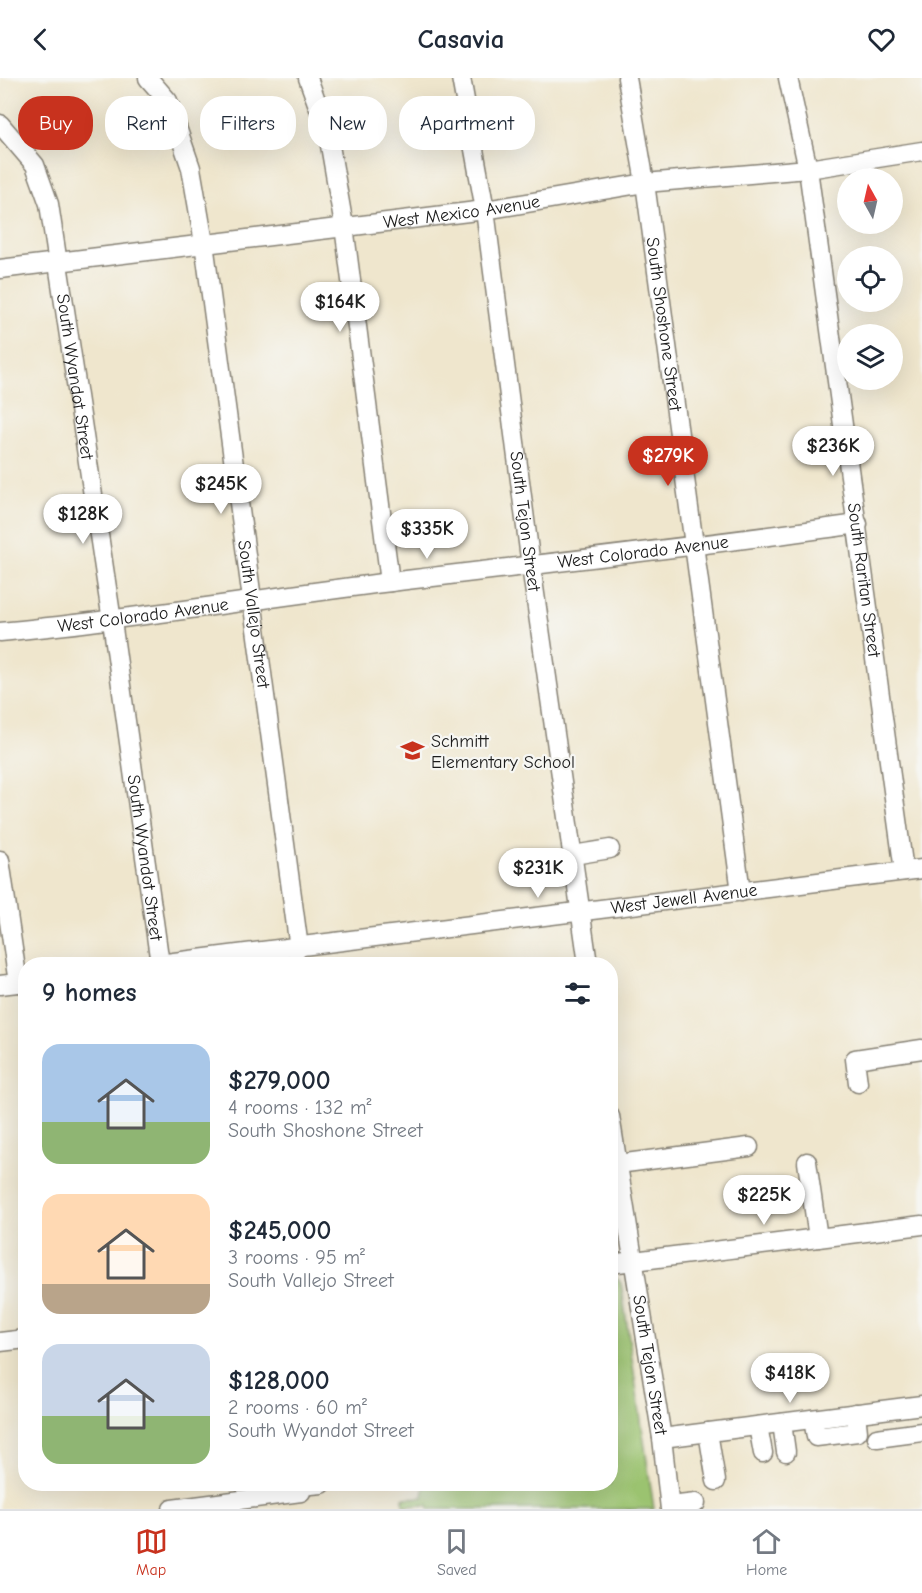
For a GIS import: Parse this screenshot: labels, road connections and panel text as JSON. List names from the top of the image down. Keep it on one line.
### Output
{"streets":{"street":["West Mexico Avenue","South Shoshone Street","South Wyandot Street","South Tejon Street","West Colorado Avenue","South Raritan Street","South Vallejo Street","West Jewell Avenue"]},"crossings":[["West Mexico Avenue","South Shoshone Street"],["West Mexico Avenue","South Wyandot Street"],["West Mexico Avenue","South Tejon Street"],["West Mexico Avenue","South Raritan Street"],["West Mexico Avenue","South Vallejo Street"],["South Shoshone Street","West Colorado Avenue"],["South Shoshone Street","West Jewell Avenue"],["South Wyandot Street","West Colorado Avenue"],["South Tejon Street","West Colorado Avenue"],["South Tejon Street","West Jewell Avenue"],["West Colorado Avenue","South Raritan Street"],["West Colorado Avenue","South Vallejo Street"],["South Raritan Street","West Jewell Avenue"],["South Vallejo Street","West Jewell Avenue"]],"places":{"school or university":["Schmitt Elementary School"]},"north":"top","page":{"header":"Casavia","chip":["Buy","Rent","Filters","New","Apartment"],"price":["$164K","$236K","$279K","$245K","$128K","$335K","$231K","$225K","$418K"],"heading":"9 homes","list":[{"name":"$279,000","note":"4 rooms · 132 m² · South Shoshone Street"},{"name":"$245,000","note":"3 rooms · 95 m² · South Vallejo Street"},{"name":"$128,000","note":"2 rooms · 60 m² · South Wyandot Street"}],"tabs":["Map","Saved","Home"]}}
